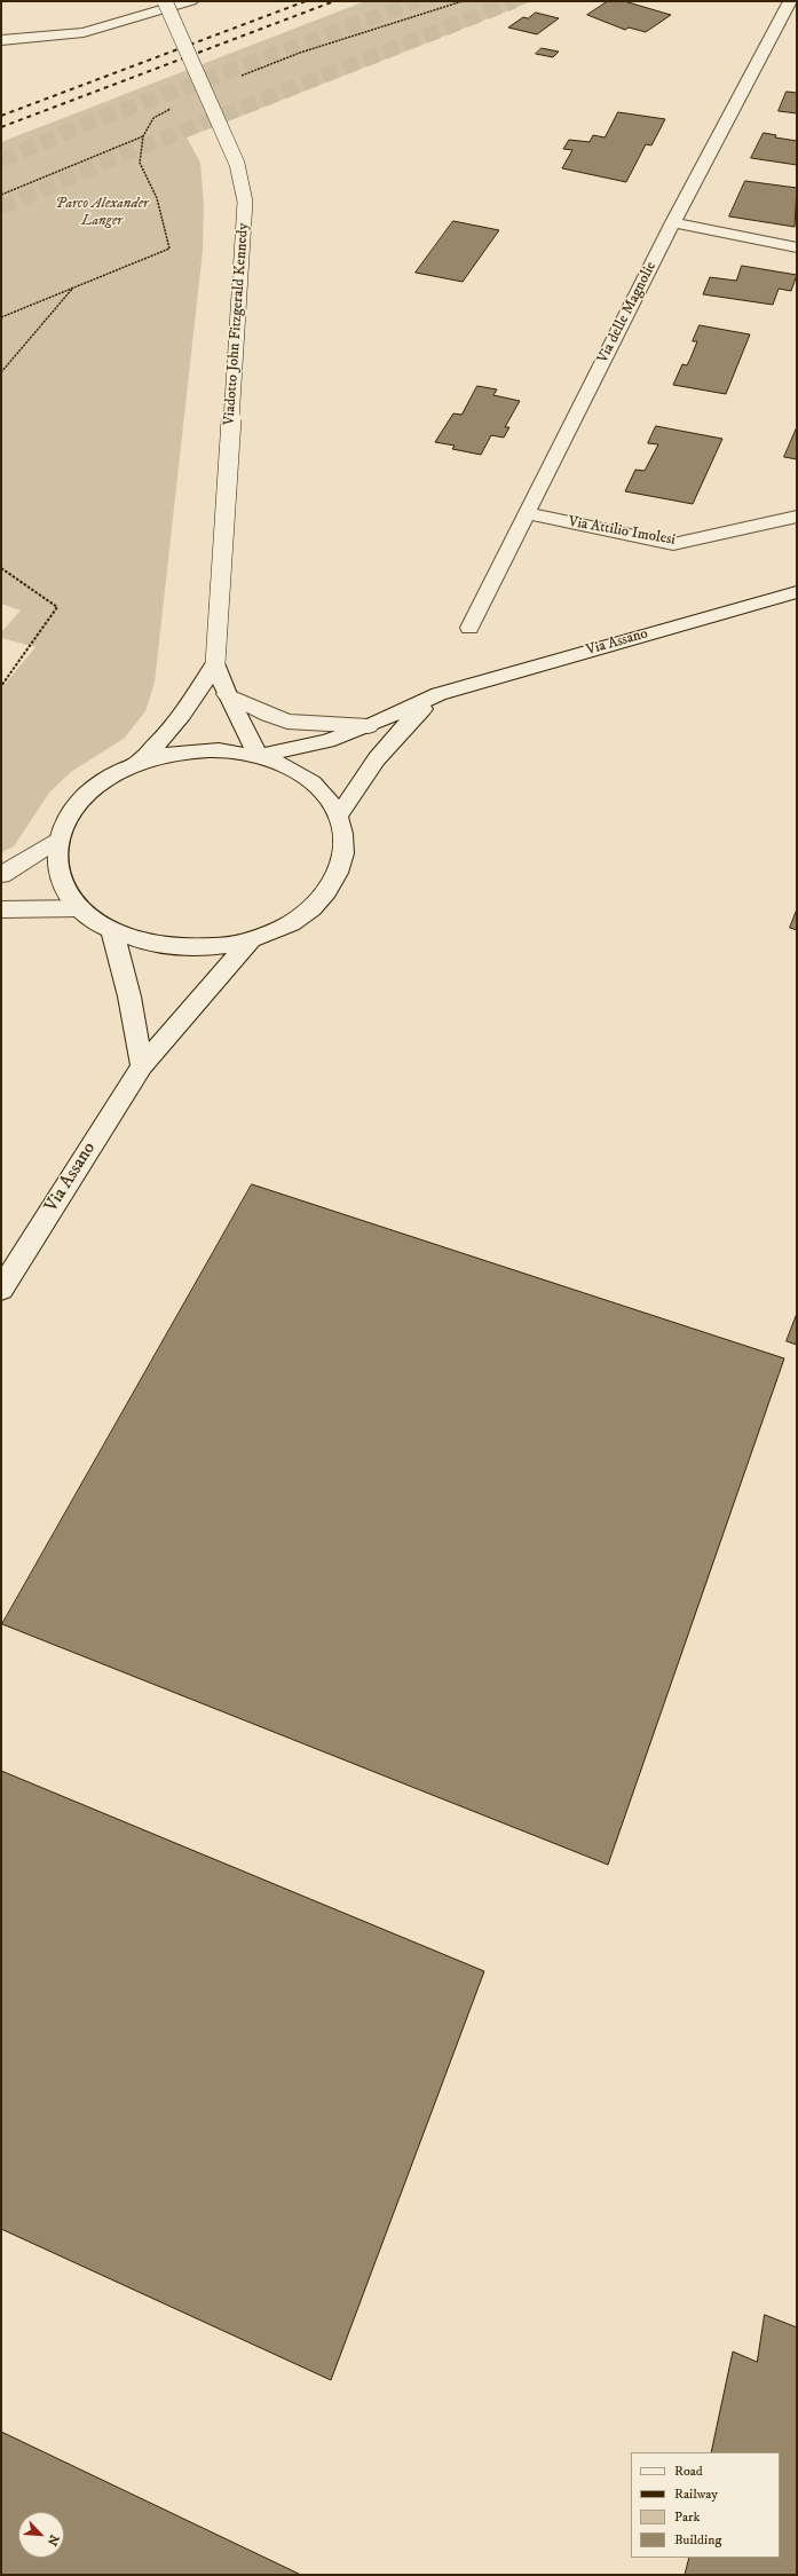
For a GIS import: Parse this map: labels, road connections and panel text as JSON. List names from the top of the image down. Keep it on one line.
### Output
{"streets":{"street":["Via delle Magnolie","Viadotto John Fitzgerald Kennedy","Via Attilio Imolesi","Via Assano"]},"crossings":[["Via delle Magnolie","Via Attilio Imolesi"],["Viadotto John Fitzgerald Kennedy","Via Assano"]],"parks":["Parco Alexander Langer"],"legend":["Road","Railway","Park","Building"],"north":"bottom right"}
